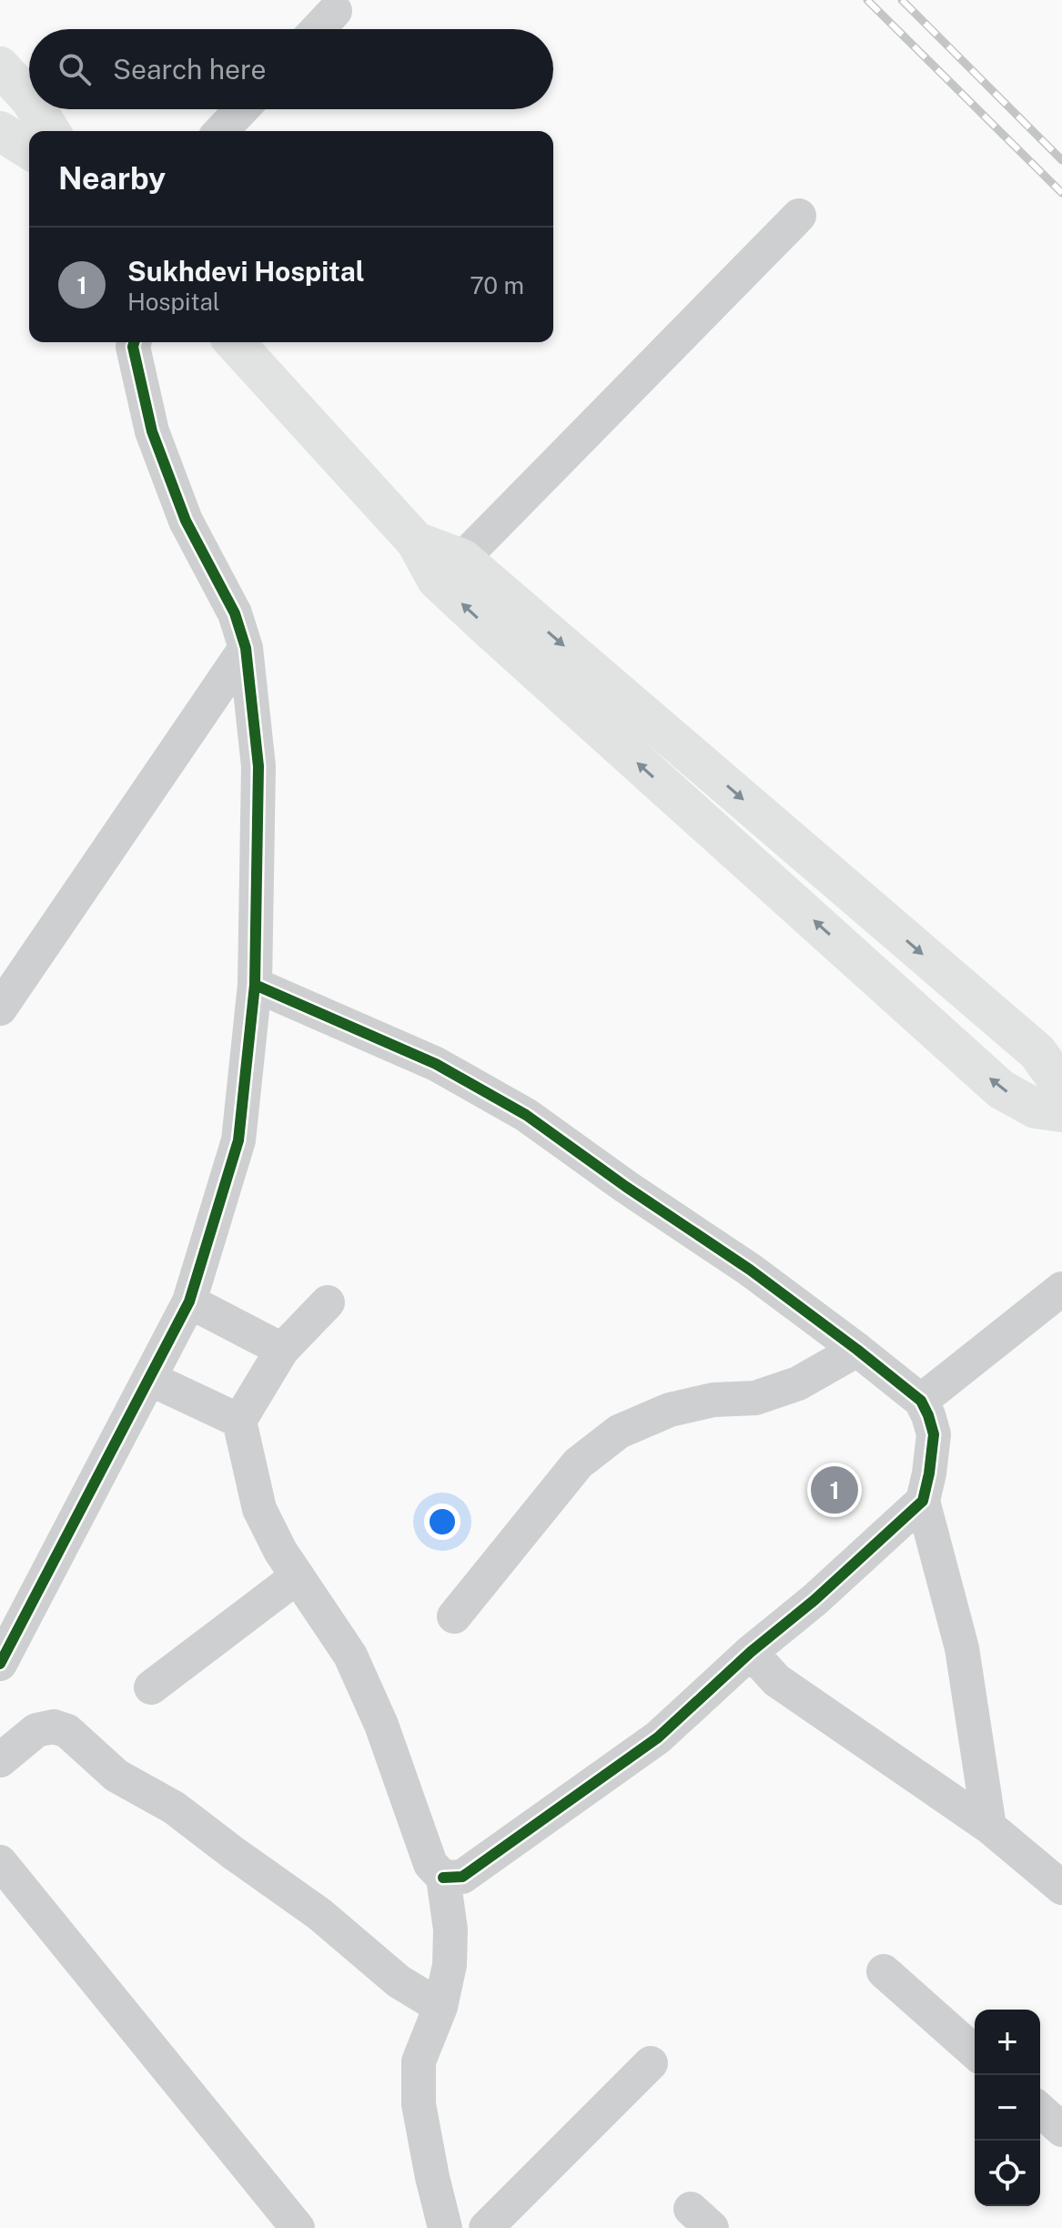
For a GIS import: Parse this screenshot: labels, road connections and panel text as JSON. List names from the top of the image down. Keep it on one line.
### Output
{"page":{"search":"Search here","heading":"Nearby","list":[{"mark":"1","name":"Sukhdevi Hospital","note":"Hospital","value":"70 m"}],"pins":"1","map_buttons":["+","−"]}}
